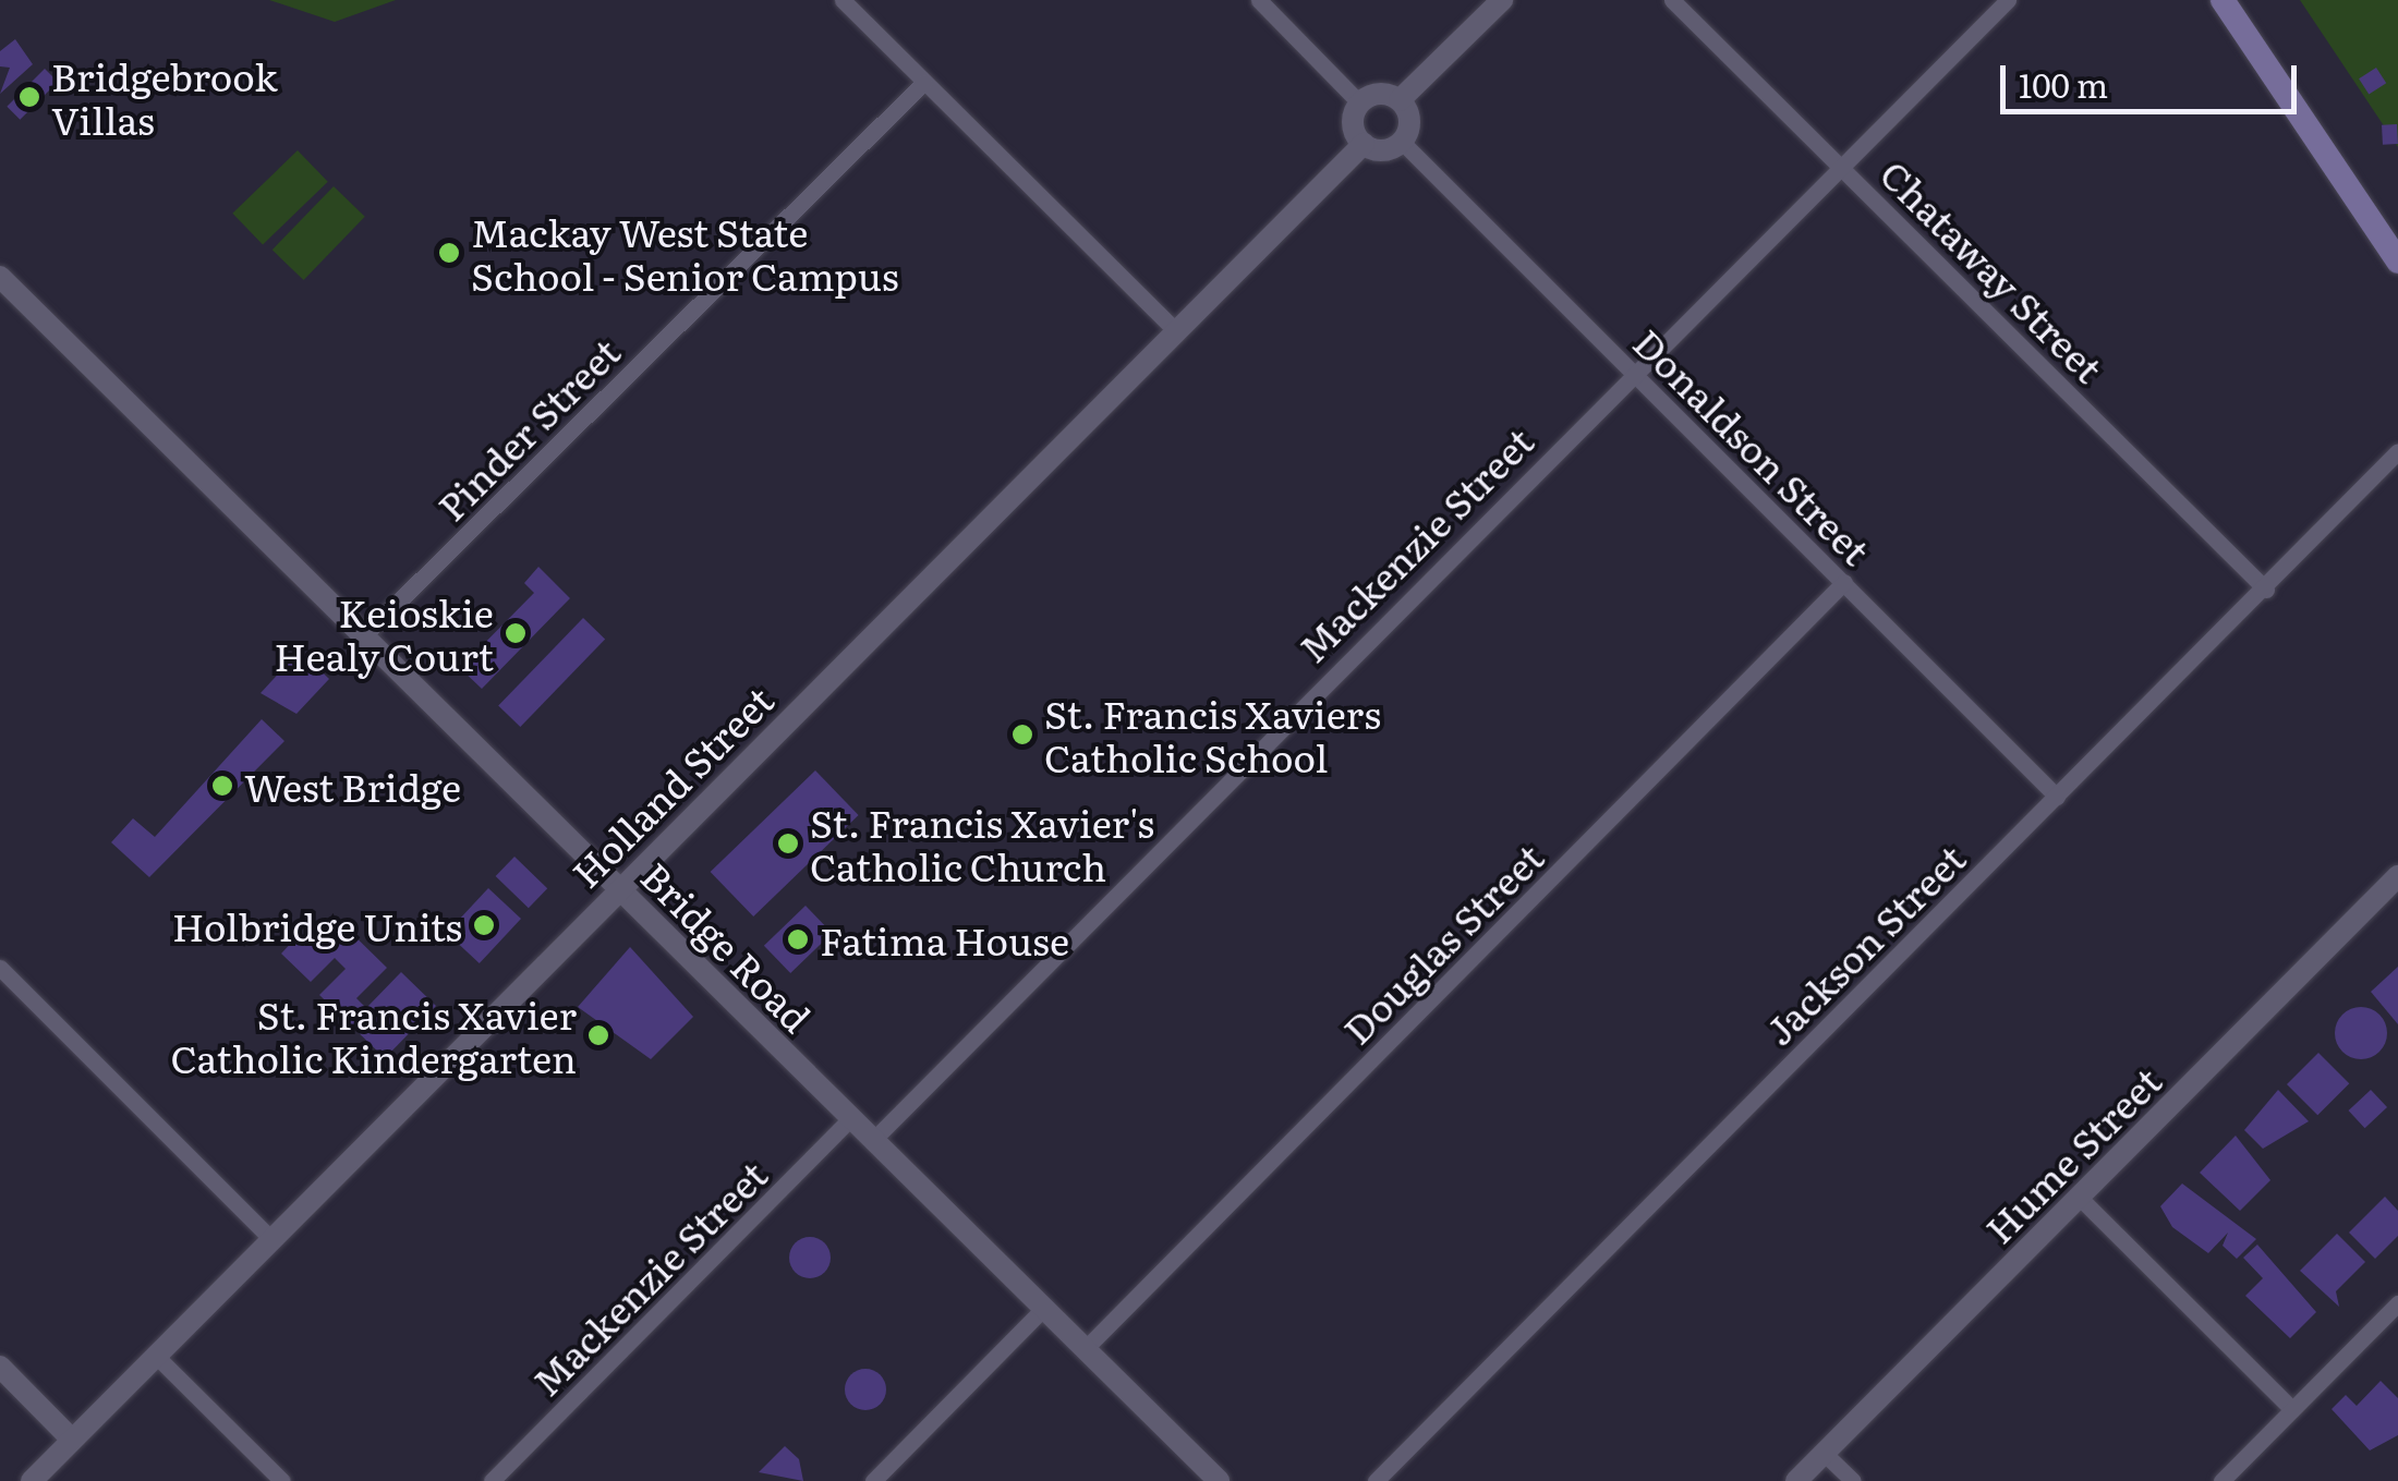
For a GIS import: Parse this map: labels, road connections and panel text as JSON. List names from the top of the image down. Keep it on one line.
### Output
{"streets":{"street":["Chataway Street","Pinder Street","Donaldson Street","Mackenzie Street","Holland Street","Douglas Street","Jackson Street","Bridge Road","Hume Street"]},"crossings":[["Chataway Street","Mackenzie Street"],["Chataway Street","Jackson Street"],["Pinder Street","Bridge Road"],["Donaldson Street","Mackenzie Street"],["Donaldson Street","Holland Street"],["Donaldson Street","Douglas Street"],["Donaldson Street","Jackson Street"],["Mackenzie Street","Bridge Road"],["Holland Street","Bridge Road"],["Douglas Street","Bridge Road"]],"places":["Bridgebrook Villas","Mackay West State School - Senior Campus","Keioskie Healy Court","St. Francis Xaviers Catholic School","West Bridge","St. Francis Xavier's Catholic Church","Holbridge Units","Fatima House","St. Francis Xavier Catholic Kindergarten"],"scale_bar":"100 m"}
